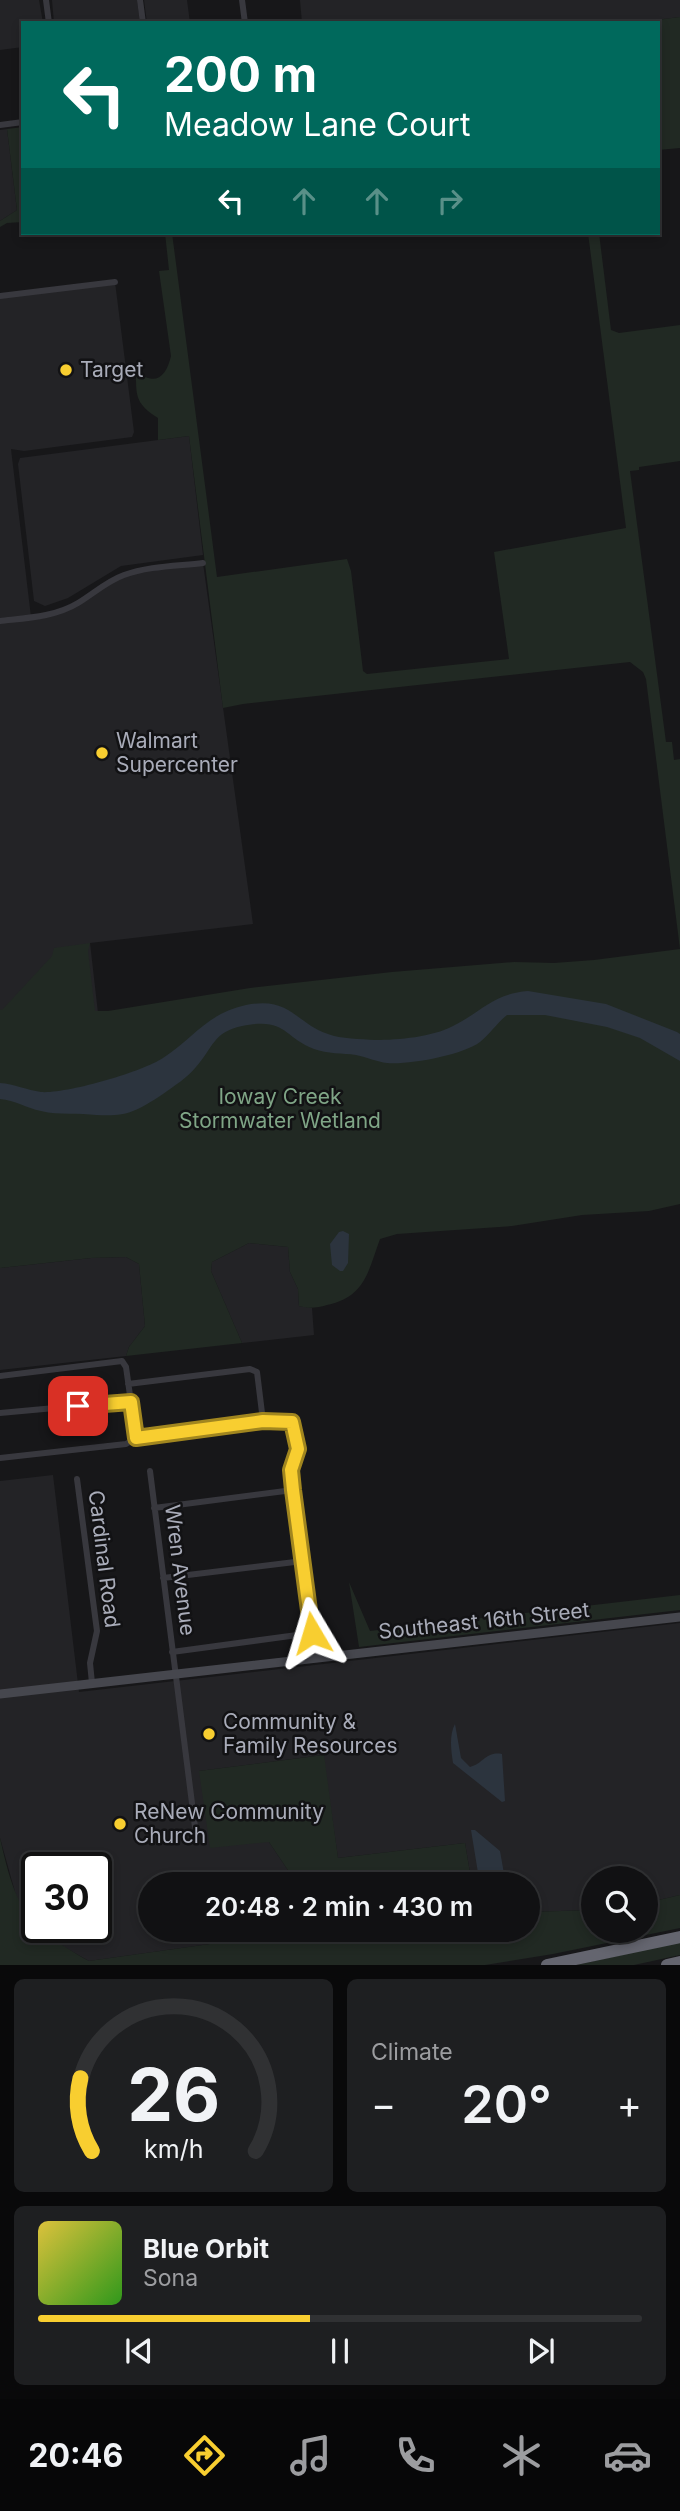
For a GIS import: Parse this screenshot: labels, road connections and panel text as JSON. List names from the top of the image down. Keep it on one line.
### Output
{"streets":{"main road":["Southeast 16th Street"],"street":["Cardinal Road","Wren Avenue"]},"crossings":[["Cardinal Road","Southeast 16th Street"],["Wren Avenue","Southeast 16th Street"]],"parks":["Ioway Creek Stormwater Wetland"],"places":["Target","Walmart Supercenter","Community & Family Resources","ReNew Community Church"],"page":{"turn":["200 m","Meadow Lane Court"],"limit":"30","trip":"20:48 · 2 min · 430 m","tile":"Climate","heat":["−","20°","+"],"song":["Blue Orbit","Sona"],"tabs":"20:46","gauge":["26","km/h"]}}
